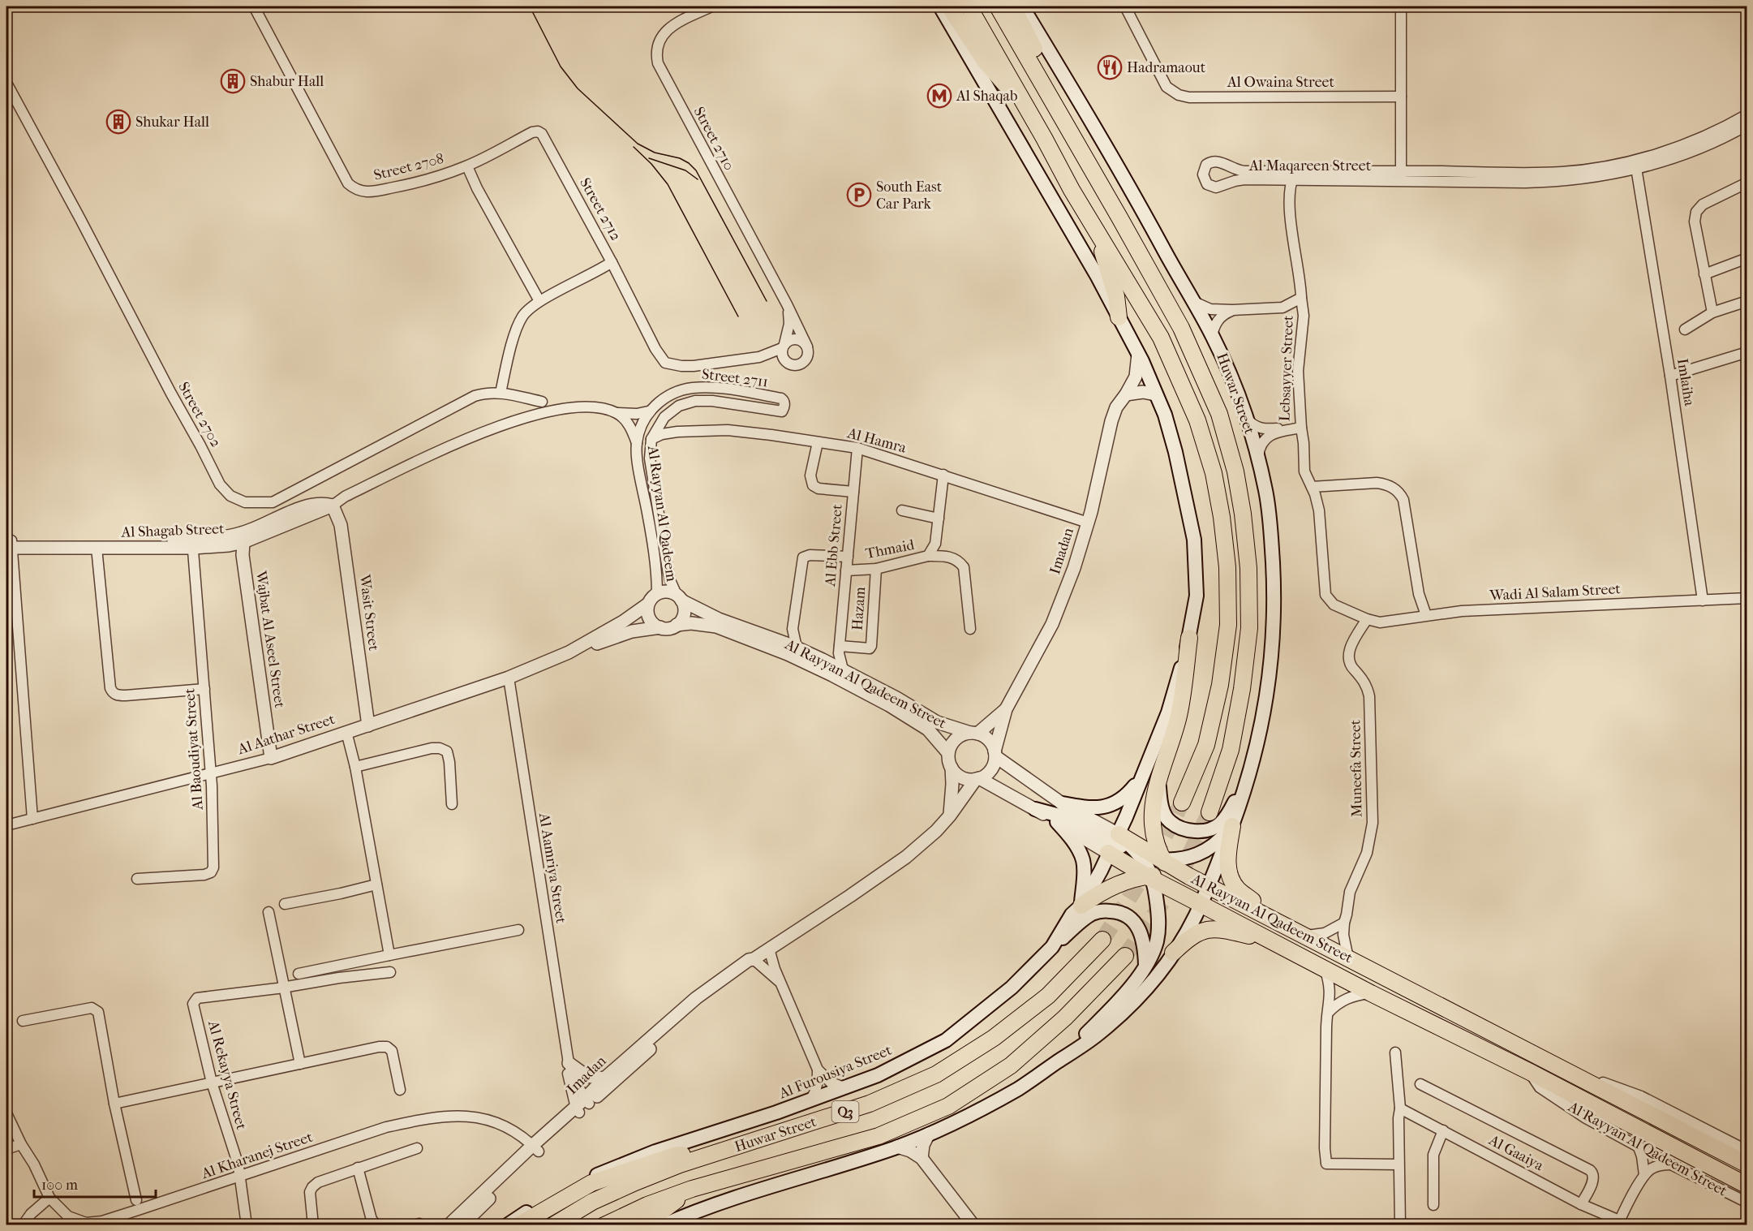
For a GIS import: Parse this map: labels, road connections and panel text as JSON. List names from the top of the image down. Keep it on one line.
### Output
{"streets":{"highway":["Huwar Street","Al Rayyan Al Qadeem Street","Q3"],"main road":["Al Furousiya Street"],"street":["Al Owaina Street","Street 2710","Al Maqareen Street","Street 2708","Street 2712","Lebsayyer Street","Street 2711","Imlaiha","Street 2702","Al Hamra","Al Rayyan Al Qadeem","Al Shagab Street","Al Ebb Street","Thmaid","Imadan","Wadi Al Salam Street","Hazam","Wasit Street","Wajbat Al Aseel Street","Al Aathar Street","Al Baoudiyat Street","Muneefa Street","Al Aamriya Street","Al Rekayya Street","Al Gaaiya","Al Kharanej Street"]},"crossings":[["Al Maqareen Street","Lebsayyer Street"],["Al Maqareen Street","Imlaiha"],["Street 2708","Street 2712"],["Street 2712","Street 2702"],["Lebsayyer Street","Huwar Street"],["Lebsayyer Street","Wadi Al Salam Street"],["Street 2711","Al Rayyan Al Qadeem"],["Street 2711","Al Shagab Street"],["Imlaiha","Wadi Al Salam Street"],["Al Hamra","Al Rayyan Al Qadeem"],["Al Hamra","Al Ebb Street"],["Al Hamra","Thmaid"],["Al Hamra","Imadan"],["Al Rayyan Al Qadeem","Al Shagab Street"],["Al Rayyan Al Qadeem","Al Rayyan Al Qadeem Street"],["Al Rayyan Al Qadeem","Al Aathar Street"],["Al Shagab Street","Wasit Street"],["Al Shagab Street","Wajbat Al Aseel Street"],["Al Shagab Street","Al Baoudiyat Street"],["Al Ebb Street","Thmaid"],["Al Ebb Street","Hazam"],["Al Ebb Street","Al Rayyan Al Qadeem Street"],["Thmaid","Hazam"],["Imadan","Al Rayyan Al Qadeem Street"],["Imadan","Al Aamriya Street"],["Imadan","Al Kharanej Street"],["Wadi Al Salam Street","Muneefa Street"],["Wasit Street","Al Aathar Street"],["Wajbat Al Aseel Street","Al Aathar Street"],["Al Rayyan Al Qadeem Street","Al Aathar Street"],["Al Rayyan Al Qadeem Street","Muneefa Street"],["Al Rayyan Al Qadeem Street","Al Furousiya Street"],["Al Aathar Street","Al Baoudiyat Street"],["Al Aathar Street","Al Aamriya Street"],["Al Rekayya Street","Al Kharanej Street"]],"places":{"restaurant":["Hadramaout"],"building":["Shabur Hall","Shukar Hall"],"metro station":["Al Shaqab"],"parking":["South East Car Park"]},"scale_bar":"100 m"}
